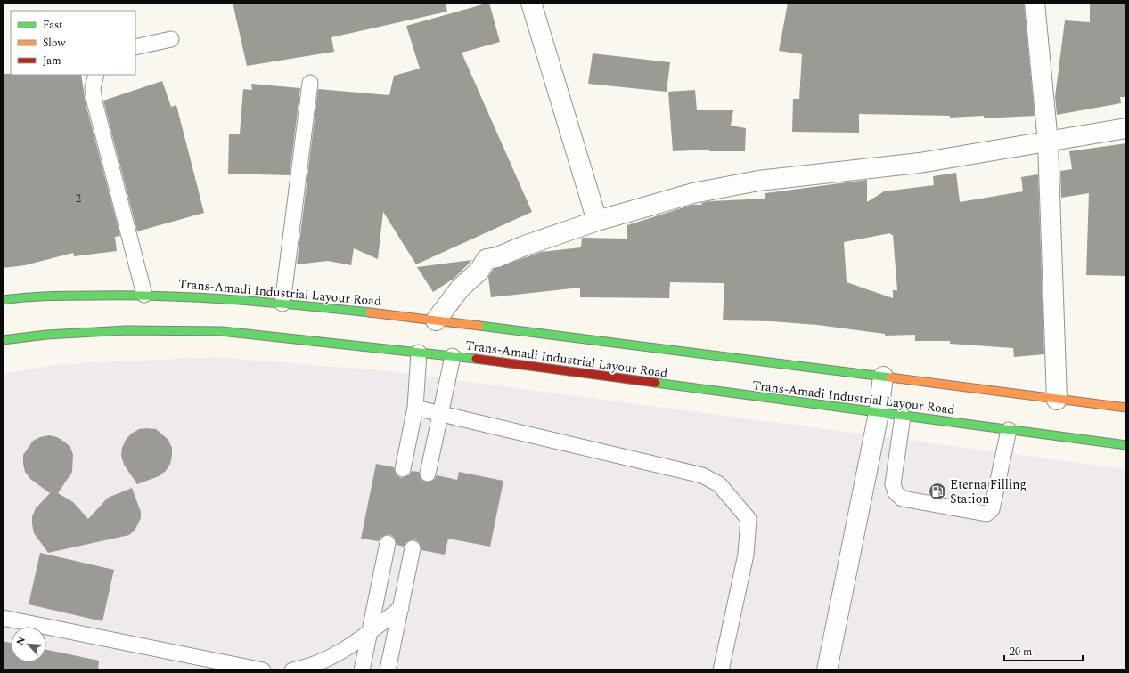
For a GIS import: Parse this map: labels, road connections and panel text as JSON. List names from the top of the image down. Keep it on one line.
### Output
{"streets":{"main road":["Trans-Amadi Industrial Layour Road"]},"places":{"fuel station":["Eterna Filling Station"]},"house_numbers":["2"],"legend":["Fast","Slow","Jam"],"scale_bar":"20 m","north":"top left"}
